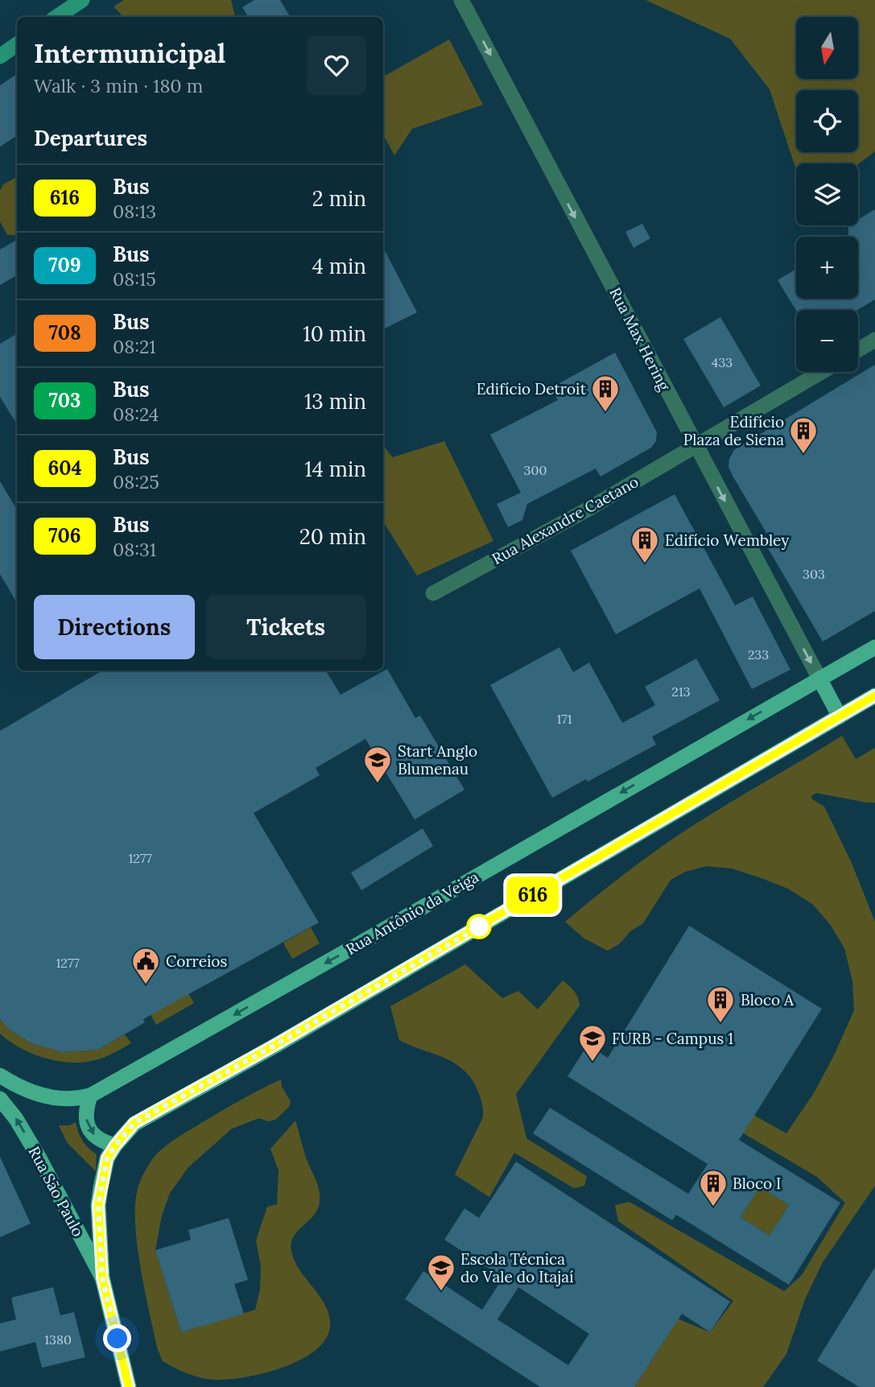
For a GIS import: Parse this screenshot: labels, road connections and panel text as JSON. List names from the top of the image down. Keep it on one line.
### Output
{"streets":{"main road":["Rua Antônio da Veiga","Rua São Paulo"],"street":["Rua Max Hering","Rua Alexandre Caetano"]},"crossings":[["Rua Max Hering","Rua Alexandre Caetano"],["Rua Max Hering","Rua Antônio da Veiga"]],"one_way":["Rua Max Hering","Rua São Paulo"],"places":{"building":["Edifício Detroit","Edifício Plaza de Siena","Edifício Wembley","Bloco A","Bloco I"],"school or university":["Start Anglo Blumenau","FURB - Campus 1","Escola Técnica do Vale do Itajaí"],"public building":["Correios"]},"lines":["bus line 616"],"house_numbers":["433","300","303","233","213","171","1277","1277","1380"],"north":"bottom","page":{"on_map":"616","map_buttons":["+","−"],"heading":[["Intermunicipal","Walk · 3 min · 180 m"],"Departures"],"list":[{"mark":"616","name":"Bus","note":"08:13","value":"2 min"},{"mark":"709","name":"Bus","note":"08:15","value":"4 min"},{"mark":"708","name":"Bus","note":"08:21","value":"10 min"},{"mark":"703","name":"Bus","note":"08:24","value":"13 min"},{"mark":"604","name":"Bus","note":"08:25","value":"14 min"},{"mark":"706","name":"Bus","note":"08:31","value":"20 min"}],"buttons":["Directions","Tickets"]}}
